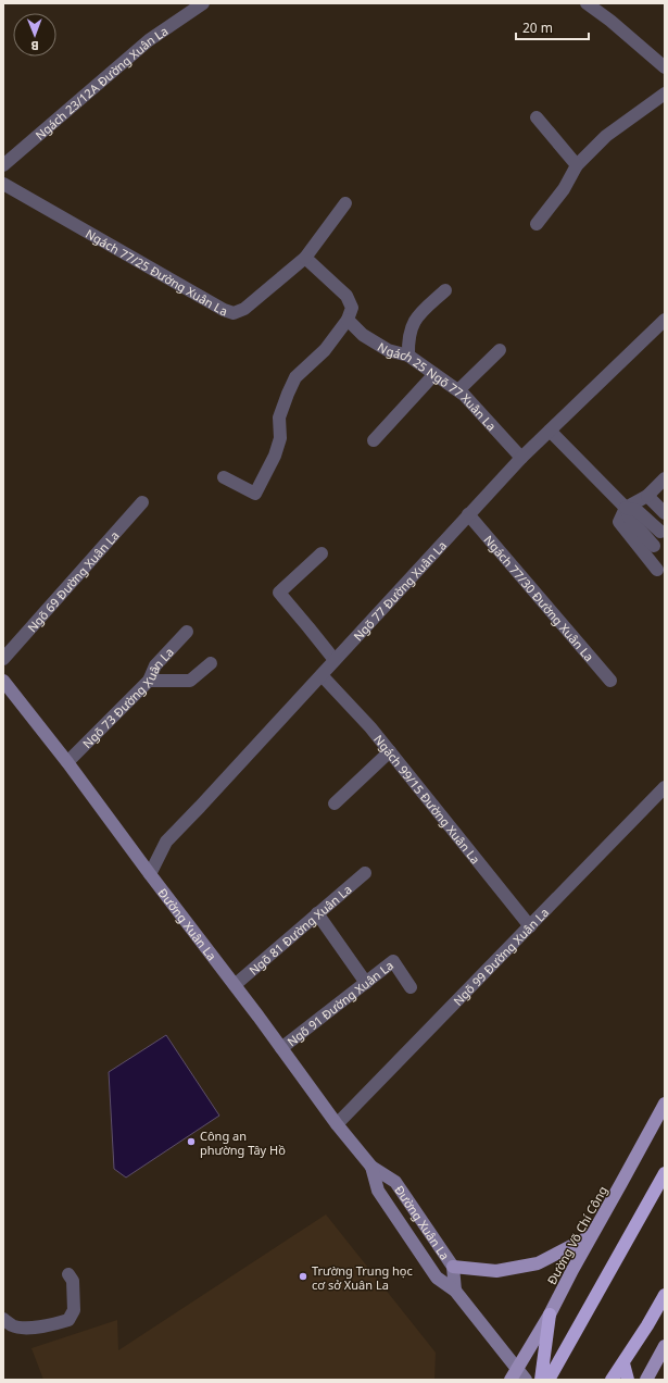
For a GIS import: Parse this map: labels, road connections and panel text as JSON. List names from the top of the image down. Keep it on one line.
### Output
{"streets":{"main road":["Đường Võ Chí Công"],"street":["Ngách 23/12A Đường Xuân La","Ngách 77/25 Đường Xuân La","Ngách 25 Ngõ 77 Xuân La","Ngõ 69 Đường Xuân La","Ngõ 77 Đường Xuân La","Ngách 77/30 Đường Xuân La","Ngõ 73 Đường Xuân La","Ngách 99/15 Đường Xuân La","Đường Xuân La","Ngõ 81 Đường Xuân La","Ngõ 99 Đường Xuân La","Ngõ 91 Đường Xuân La"]},"crossings":[["Ngách 25 Ngõ 77 Xuân La","Ngõ 77 Đường Xuân La"],["Ngõ 77 Đường Xuân La","Ngách 77/30 Đường Xuân La"],["Ngõ 77 Đường Xuân La","Ngách 99/15 Đường Xuân La"],["Ngõ 77 Đường Xuân La","Đường Xuân La"],["Ngõ 73 Đường Xuân La","Đường Xuân La"],["Ngách 99/15 Đường Xuân La","Ngõ 99 Đường Xuân La"],["Đường Xuân La","Ngõ 81 Đường Xuân La"],["Đường Xuân La","Ngõ 99 Đường Xuân La"],["Đường Xuân La","Ngõ 91 Đường Xuân La"],["Đường Xuân La","Đường Võ Chí Công"]],"places":["Công an phường Tây Hồ","Trường Trung học cơ sở Xuân La"],"scale_bar":"20 m","north":"bottom"}
